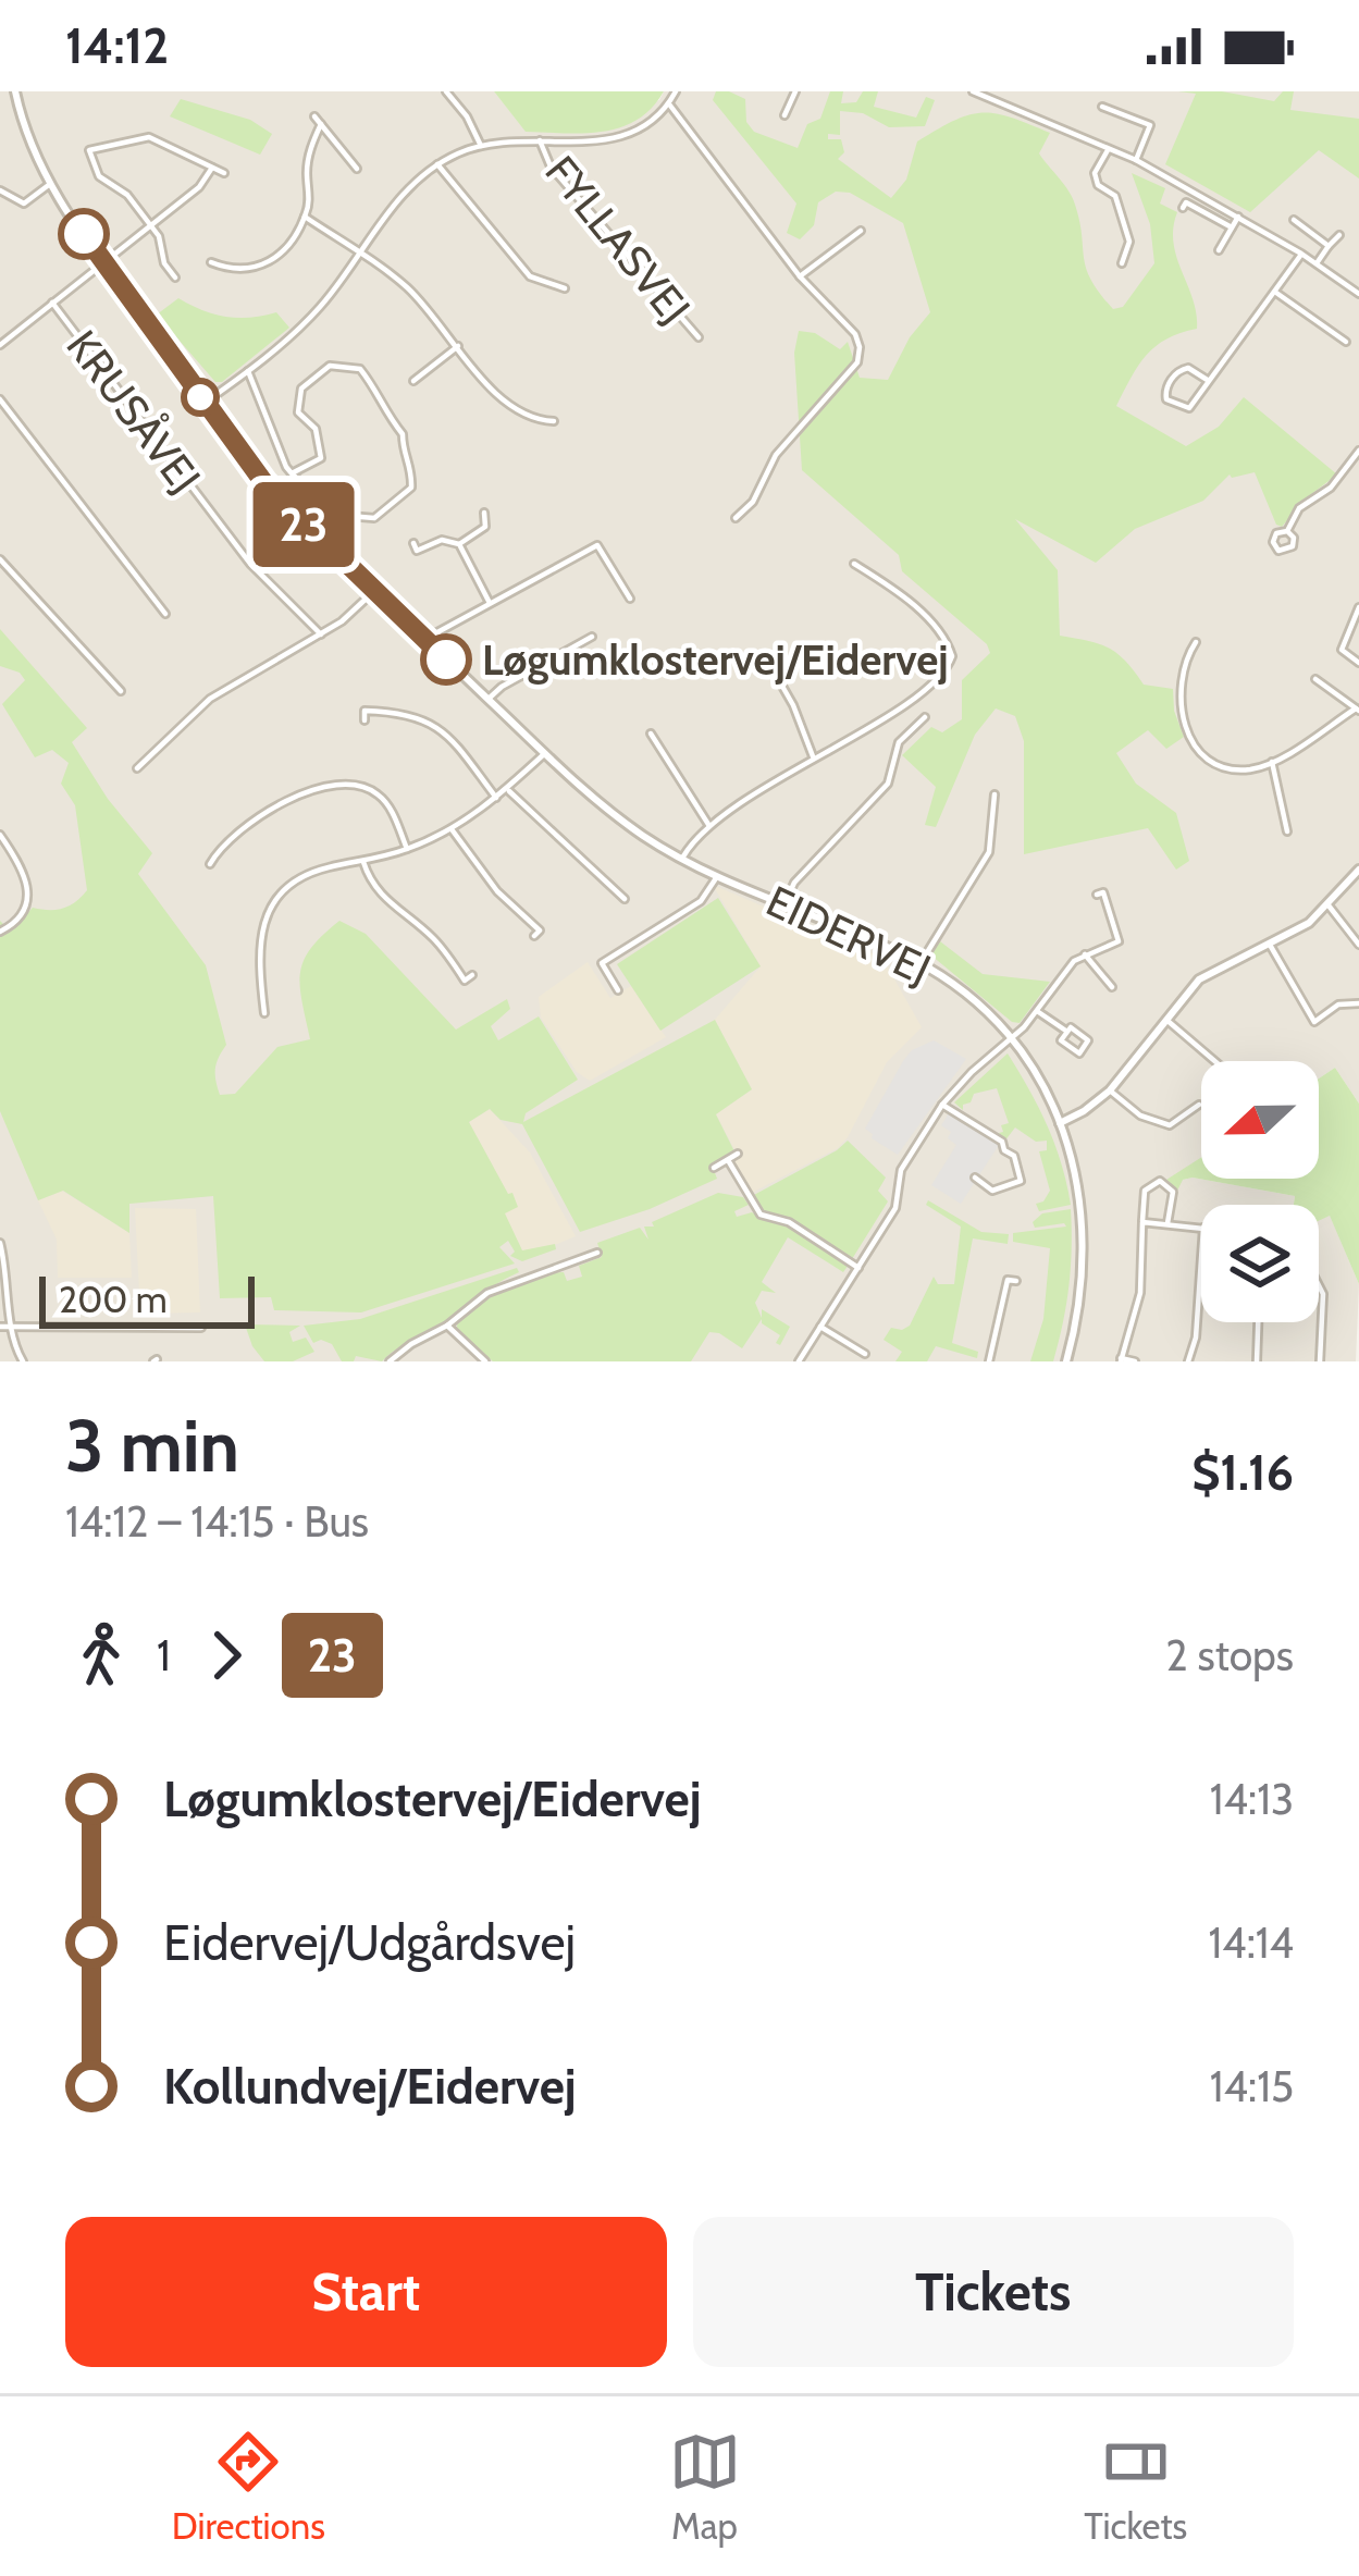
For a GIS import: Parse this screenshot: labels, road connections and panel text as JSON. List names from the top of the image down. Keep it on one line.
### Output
{"streets":{"street":["FYLLASVEJ","KRUSÅVEJ","EIDERVEJ"]},"places":["Løgumklostervej/Eidervej"],"lines":["bus line 23"],"scale_bar":"200 m","north":"left","page":{"status":"14:12","on_map":"23","scale":"200 m","heading":["3 min","14:12 – 14:15 · Bus","$1.16"],"legs":["1","23","2 stops"],"list":[{"name":"Løgumklostervej/Eidervej","value":"14:13"},{"name":"Eidervej/Udgårdsvej","value":"14:14"},{"name":"Kollundvej/Eidervej","value":"14:15"}],"buttons":["Start","Tickets"],"tabs":["Directions","Map","Tickets"]}}
